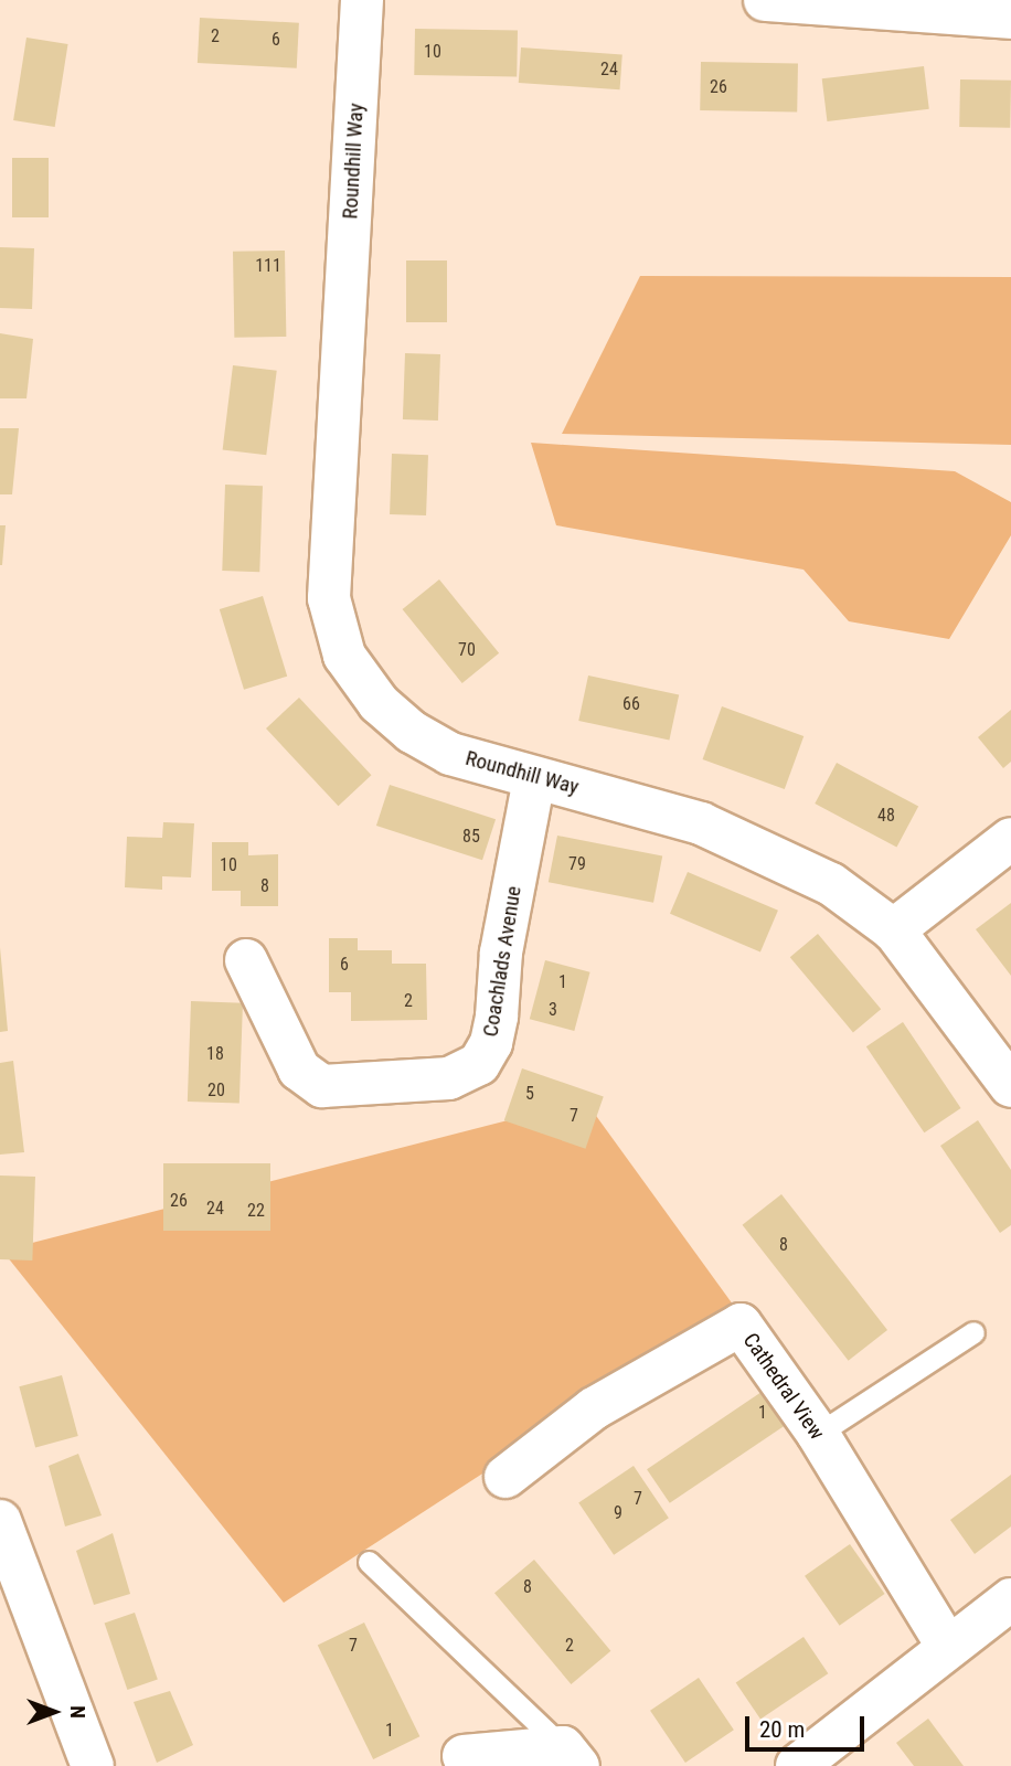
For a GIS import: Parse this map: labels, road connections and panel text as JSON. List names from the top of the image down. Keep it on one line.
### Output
{"streets":{"street":["Roundhill Way","Coachlads Avenue","Cathedral View"]},"crossings":[["Roundhill Way","Coachlads Avenue"]],"house_numbers":["2","6","10","24","26","111","70","66","48","85","79","10","8","6","1","2","3","18","20","5","7","26","24","22","8","1","7","9","8","7","2","1"],"scale_bar":"20 m","north":"right"}
